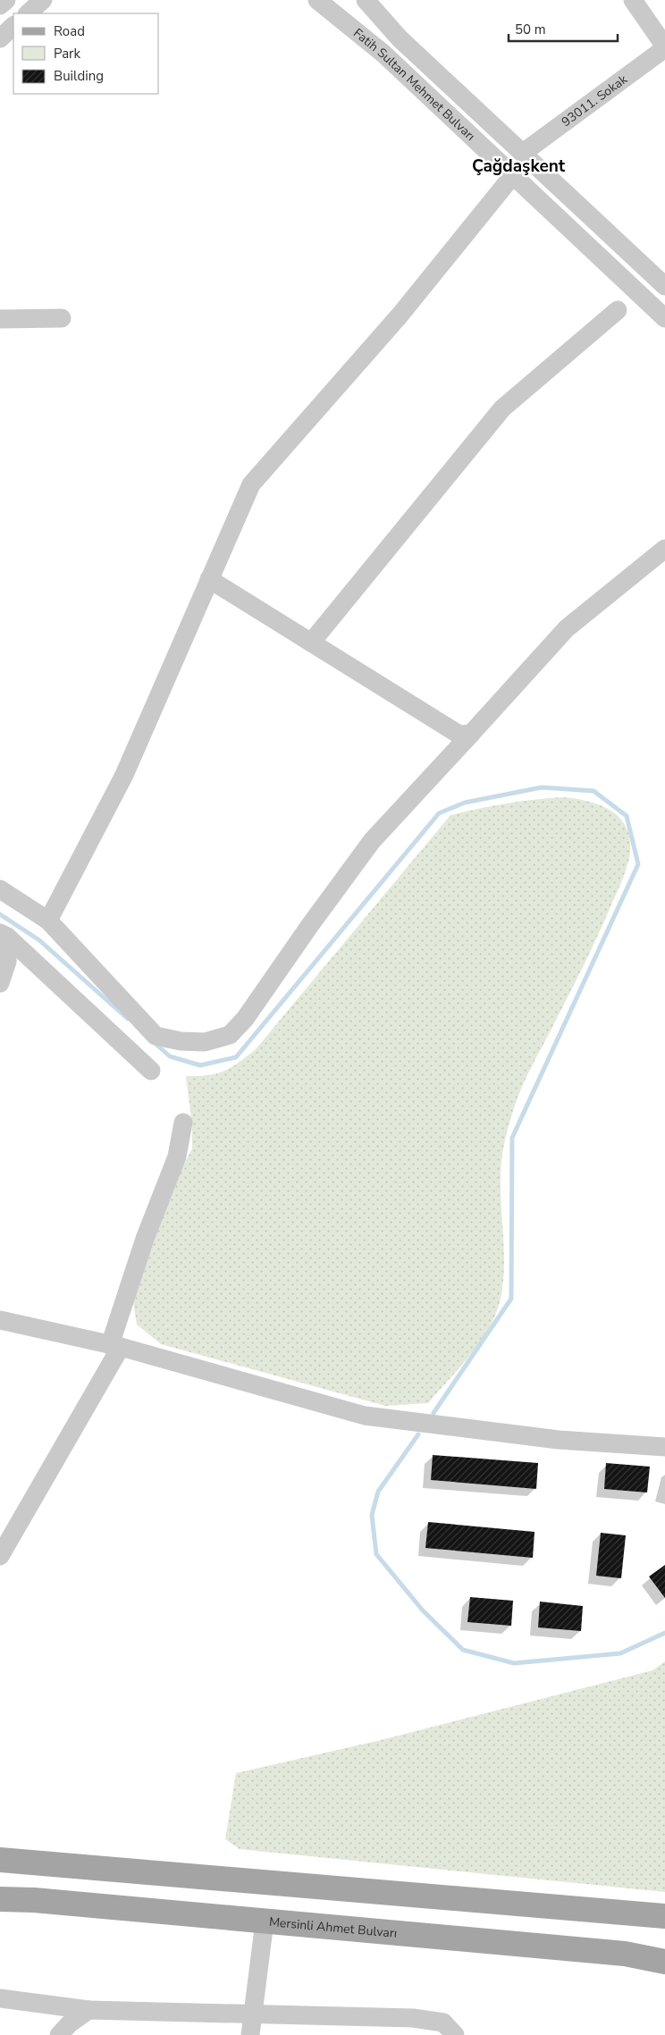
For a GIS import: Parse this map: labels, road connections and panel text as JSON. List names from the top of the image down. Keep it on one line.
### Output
{"streets":{"main road":["Mersinli Ahmet Bulvarı"],"street":["Fatih Sultan Mehmet Bulvarı","93011. Sokak"]},"crossings":[["Fatih Sultan Mehmet Bulvarı","93011. Sokak"]],"districts":["Çağdaşkent"],"legend":["Road","Park","Building"],"scale_bar":"50 m"}
